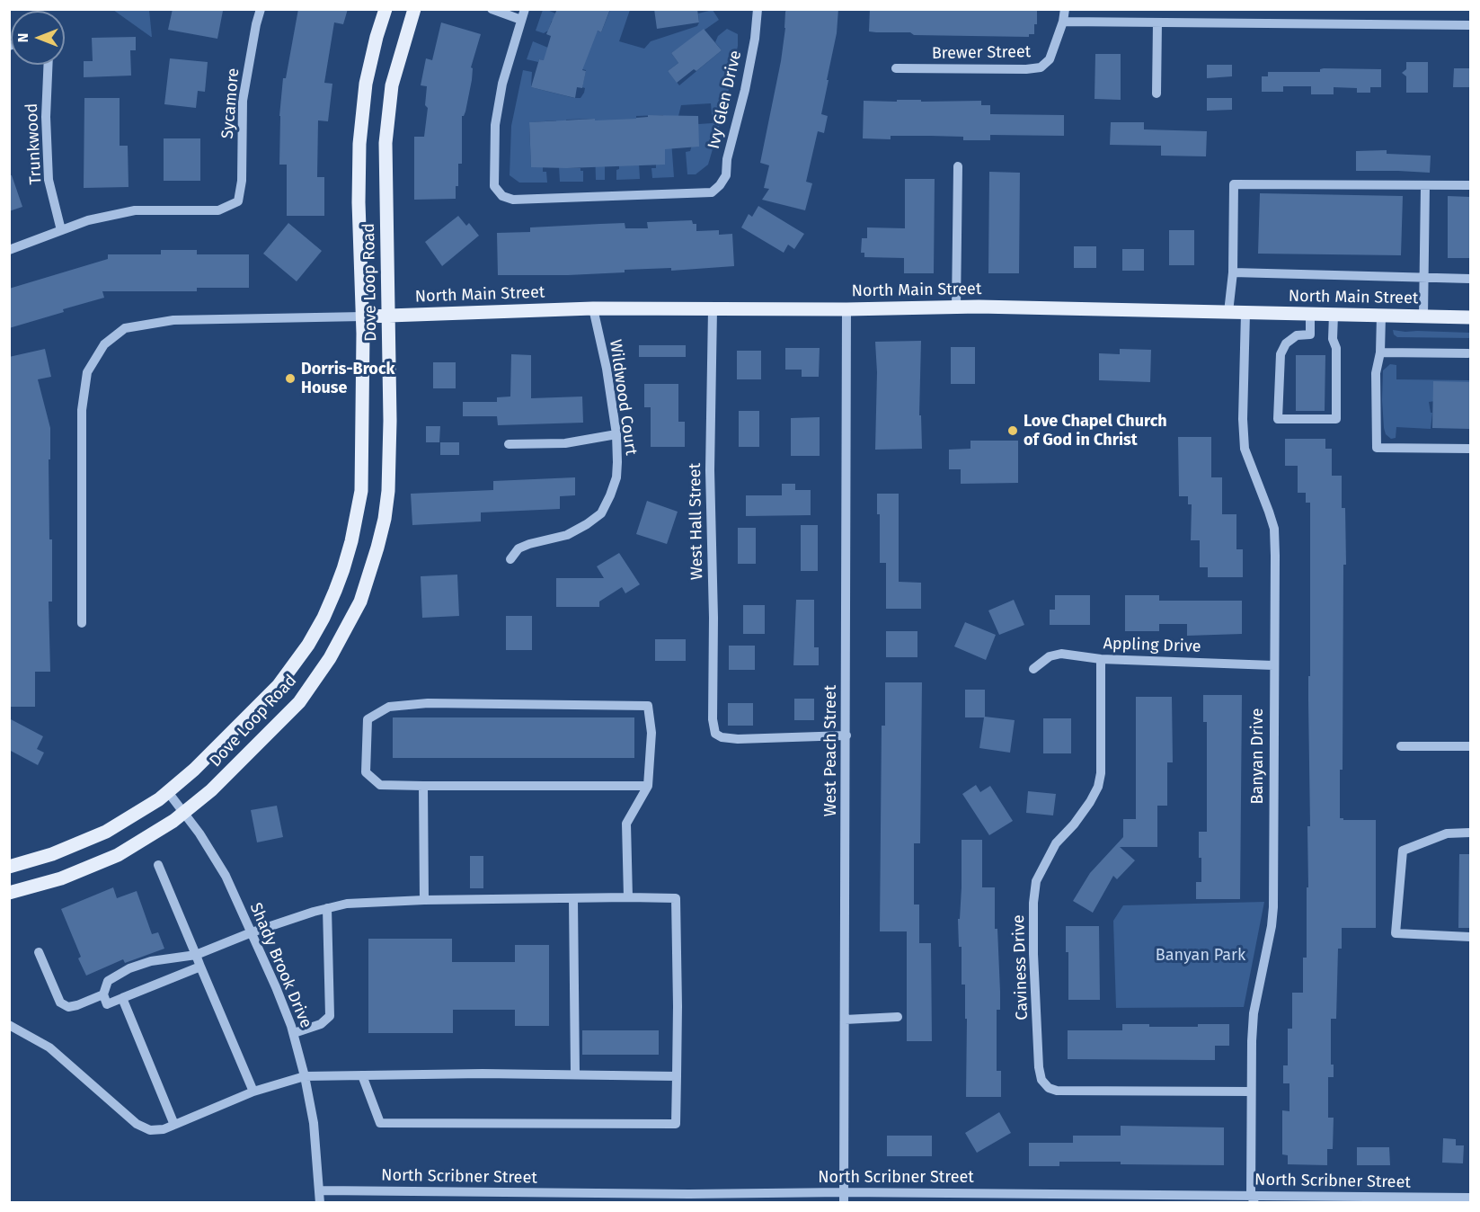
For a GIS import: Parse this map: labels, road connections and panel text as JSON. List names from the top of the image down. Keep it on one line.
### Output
{"streets":{"main road":["Dove Loop Road","North Main Street"],"street":["Brewer Street","Ivy Glen Drive","Sycamore","Trunkwood","Wildwood Court","West Hall Street","Appling Drive","West Peach Street","Banyan Drive","Shady Brook Drive","Caviness Drive","North Scribner Street"]},"crossings":[["Sycamore","Trunkwood"],["Dove Loop Road","North Main Street"],["Dove Loop Road","Shady Brook Drive"],["North Main Street","Wildwood Court"],["North Main Street","West Hall Street"],["North Main Street","West Peach Street"],["North Main Street","Banyan Drive"],["West Hall Street","West Peach Street"],["Appling Drive","Banyan Drive"],["Appling Drive","Caviness Drive"],["West Peach Street","North Scribner Street"],["Banyan Drive","Caviness Drive"],["Banyan Drive","North Scribner Street"],["Shady Brook Drive","North Scribner Street"]],"parks":["Banyan Park"],"places":["Dorris-Brock House","Love Chapel Church of God in Christ"],"north":"left"}
